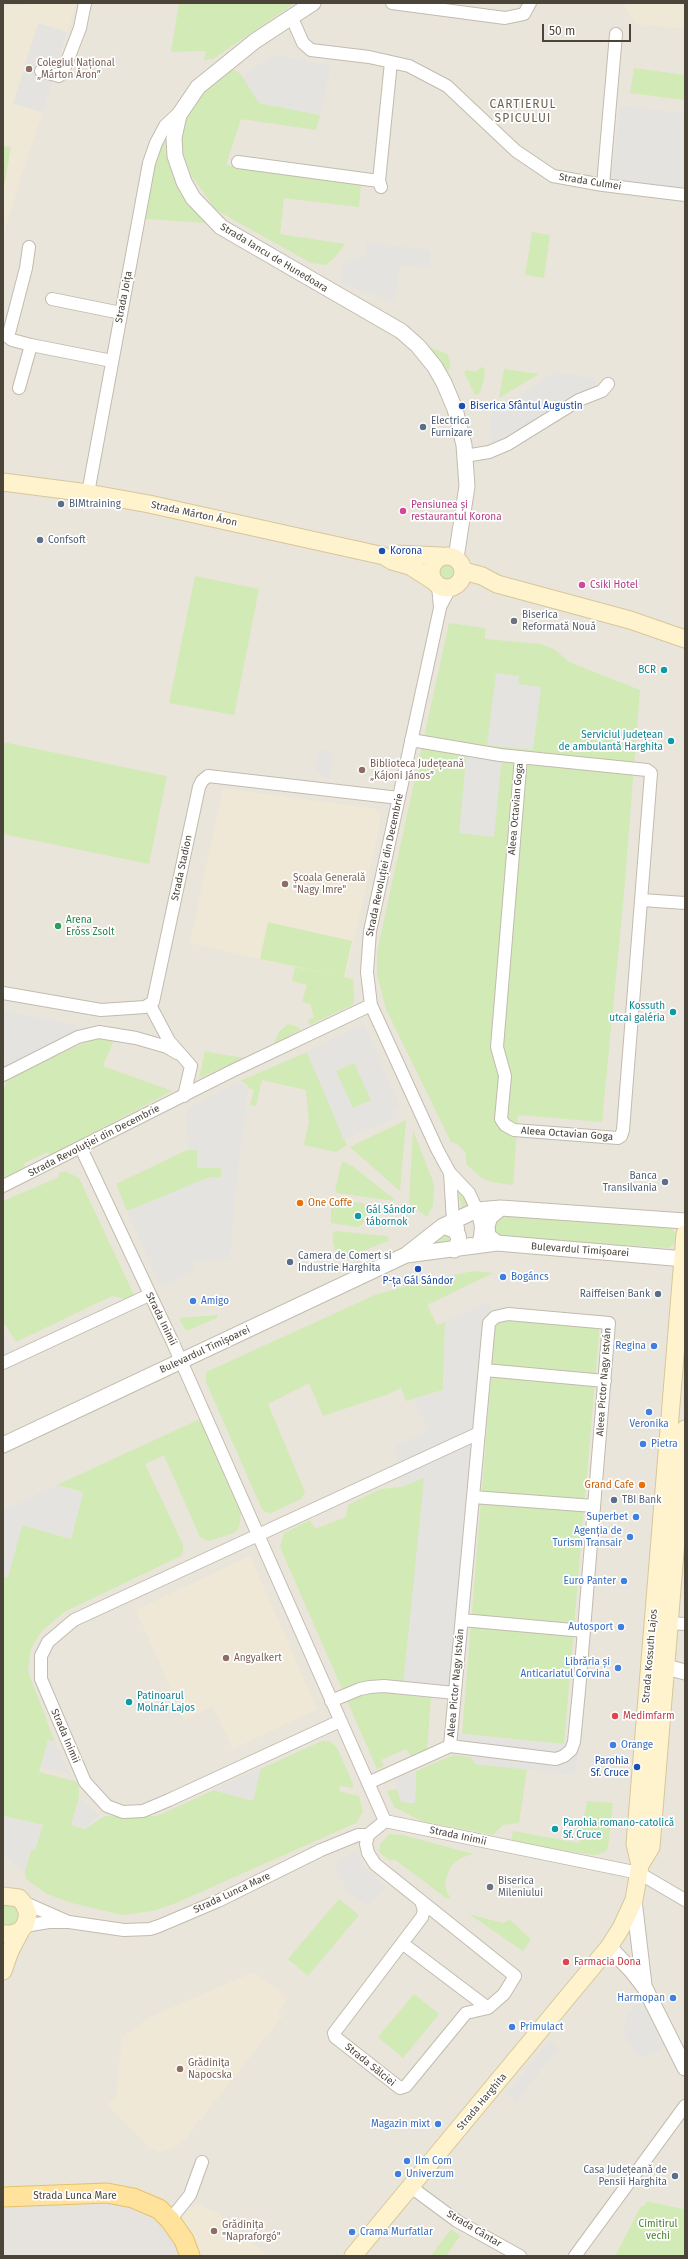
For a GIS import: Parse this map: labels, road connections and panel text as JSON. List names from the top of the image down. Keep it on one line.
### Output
{"streets":{"main road":["Strada Márton Áron","Strada Kossuth Lajos","Strada Lunca Mare","Strada Harghita"],"street":["Strada Culmei","Strada Iancu de Hunedoara","Strada Joița","Aleea Octavian Goga","Strada Revoluției din Decembrie","Strada Stadion","Bulevardul Timișoarei","Strada Inimii","Aleea Pictor Nagy István","Strada Sălciei","Strada Cântar"]},"crossings":[["Strada Culmei","Strada Iancu de Hunedoara"],["Strada Iancu de Hunedoara","Strada Joița"],["Strada Iancu de Hunedoara","Strada Márton Áron"],["Strada Iancu de Hunedoara","Strada Revoluției din Decembrie"],["Strada Joița","Strada Márton Áron"],["Strada Márton Áron","Strada Revoluției din Decembrie"],["Aleea Octavian Goga","Strada Revoluției din Decembrie"],["Strada Revoluției din Decembrie","Strada Stadion"],["Strada Revoluției din Decembrie","Bulevardul Timișoarei"],["Strada Revoluției din Decembrie","Strada Inimii"],["Bulevardul Timișoarei","Strada Inimii"],["Bulevardul Timișoarei","Strada Kossuth Lajos"],["Strada Inimii","Aleea Pictor Nagy István"],["Strada Inimii","Strada Kossuth Lajos"],["Strada Kossuth Lajos","Strada Harghita"],["Strada Harghita","Strada Cântar"]],"districts":["CARTIERUL SPICULUI"],"parks":["Cimitirul vechi"],"places":["Colegiul Național „Márton Áron”","Biserica Sfântul Augustin","Electrica Furnizare","BIMtraining","Pensiunea și restaurantul Korona","Confsoft","Korona","Csiki Hotel","Biserica Reformată Nouă","BCR","Serviciul județean de ambulantă Harghita","Biblioteca Județeană „Kájoni János”","Școala Generală \"Nagy Imre\"","Arena Erőss Zsolt","Kossuth utcai galéria","Banca Transilvania","One Coffe","Gál Sándor tábornok","Camera de Comert si Industrie Harghita","P-ța Gál Sándor","Bogáncs","Raiffeisen Bank","Amigo","Regina","Veronika","Pietra","Grand Cafe","TBI Bank","Superbet","Agenția de Turism Transair","Euro Panter","Autosport","Angyalkert","Librăria și Anticariatul Corvina","Patinoarul Molnár Lajos","Medimfarm","Orange","Parohia Sf. Cruce","Parohia romano-catolică Sf. Cruce","Biserica Mileniului","Farmacia Dona","Harmopan","Primulact","Grădiniţa Napocska","Magazin mixt","Ilm Com","Univerzum","Casa Județeană de Pensii Harghita","Grădinița \"Napraforgó\"","Crama Murfatlar"],"scale_bar":"50 m"}
